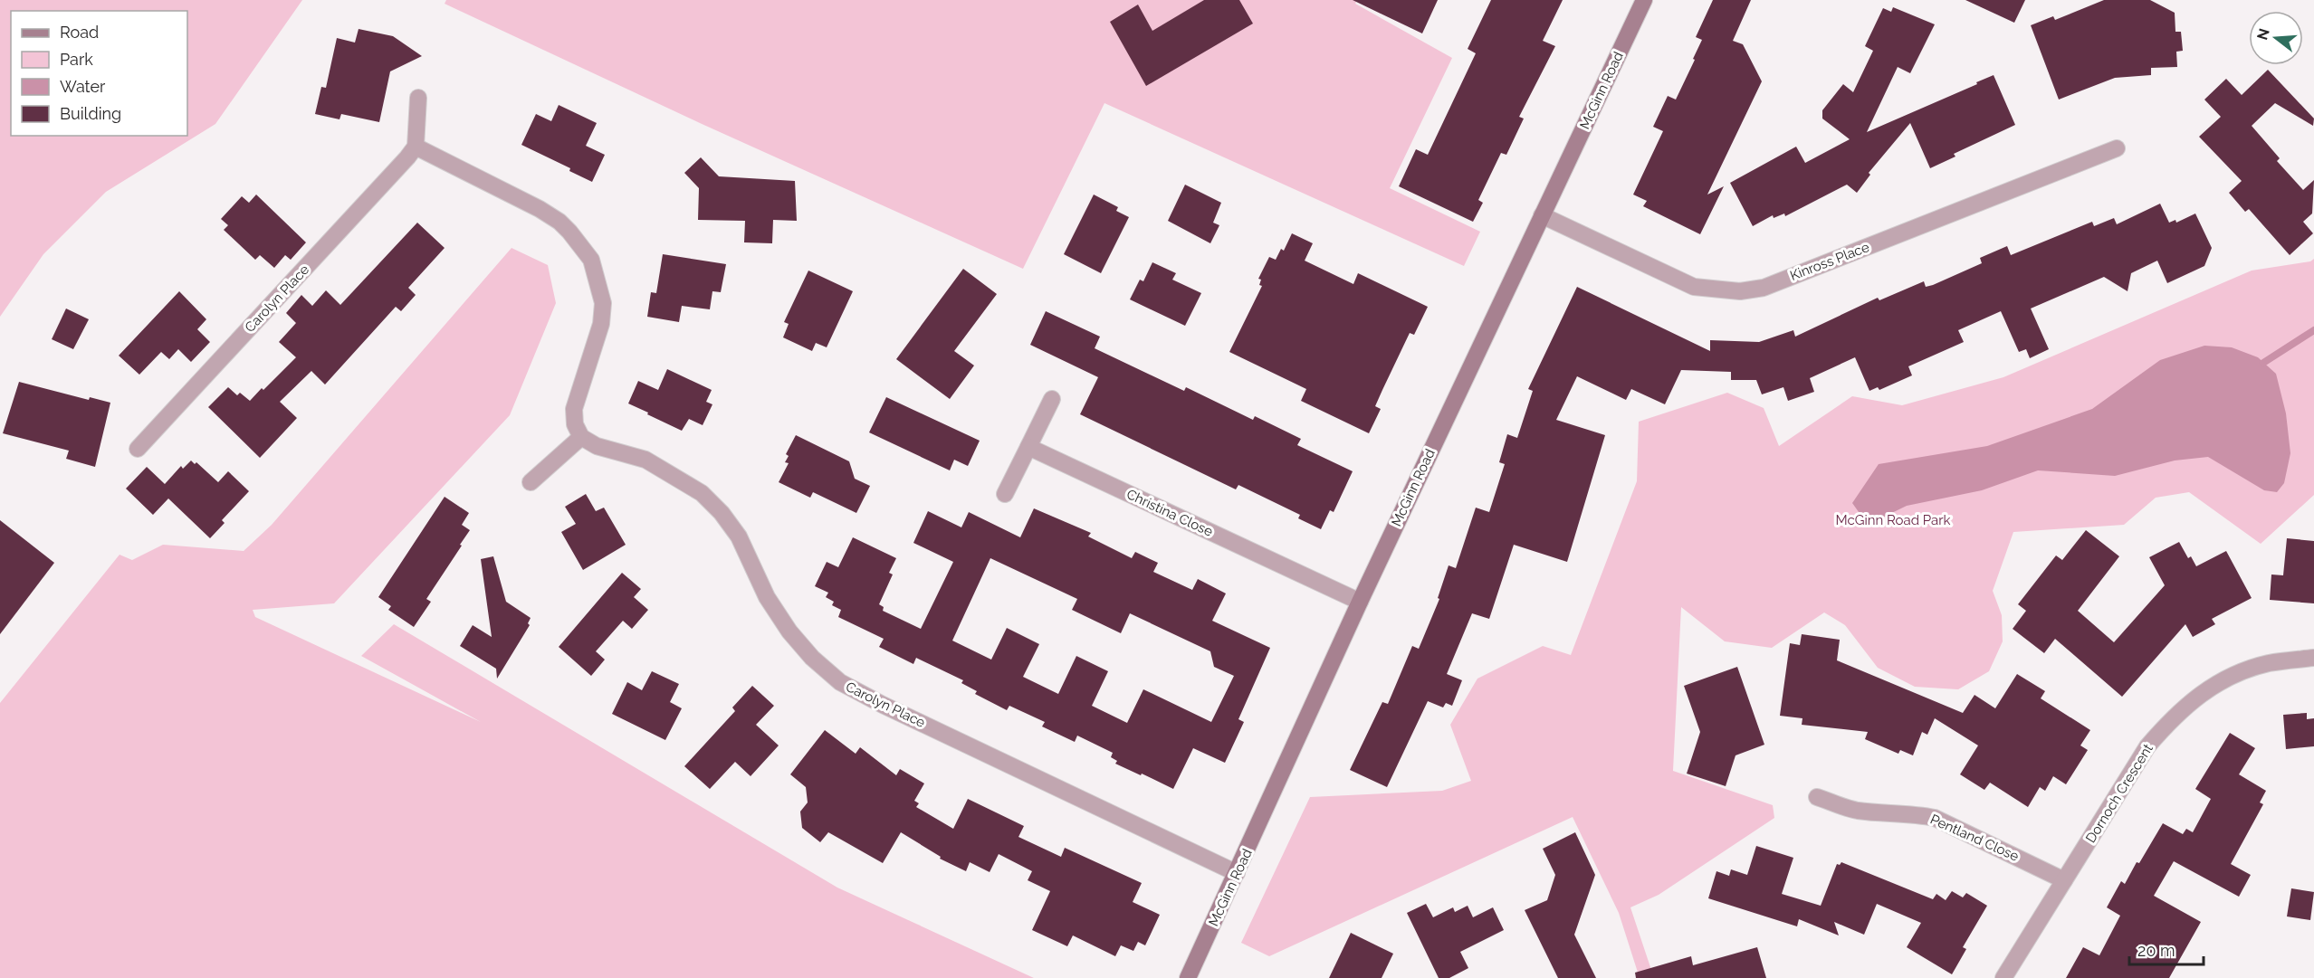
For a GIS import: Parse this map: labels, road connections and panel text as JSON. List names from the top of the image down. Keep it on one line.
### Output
{"streets":{"street":["McGinn Road","Kinross Place","Carolyn Place","Christina Close","Dornoch Crescent","Pentland Close"]},"crossings":[["McGinn Road","Kinross Place"],["McGinn Road","Carolyn Place"],["McGinn Road","Christina Close"],["Dornoch Crescent","Pentland Close"]],"parks":["McGinn Road Park"],"legend":["Road","Park","Water","Building"],"scale_bar":"20 m","north":"left"}
